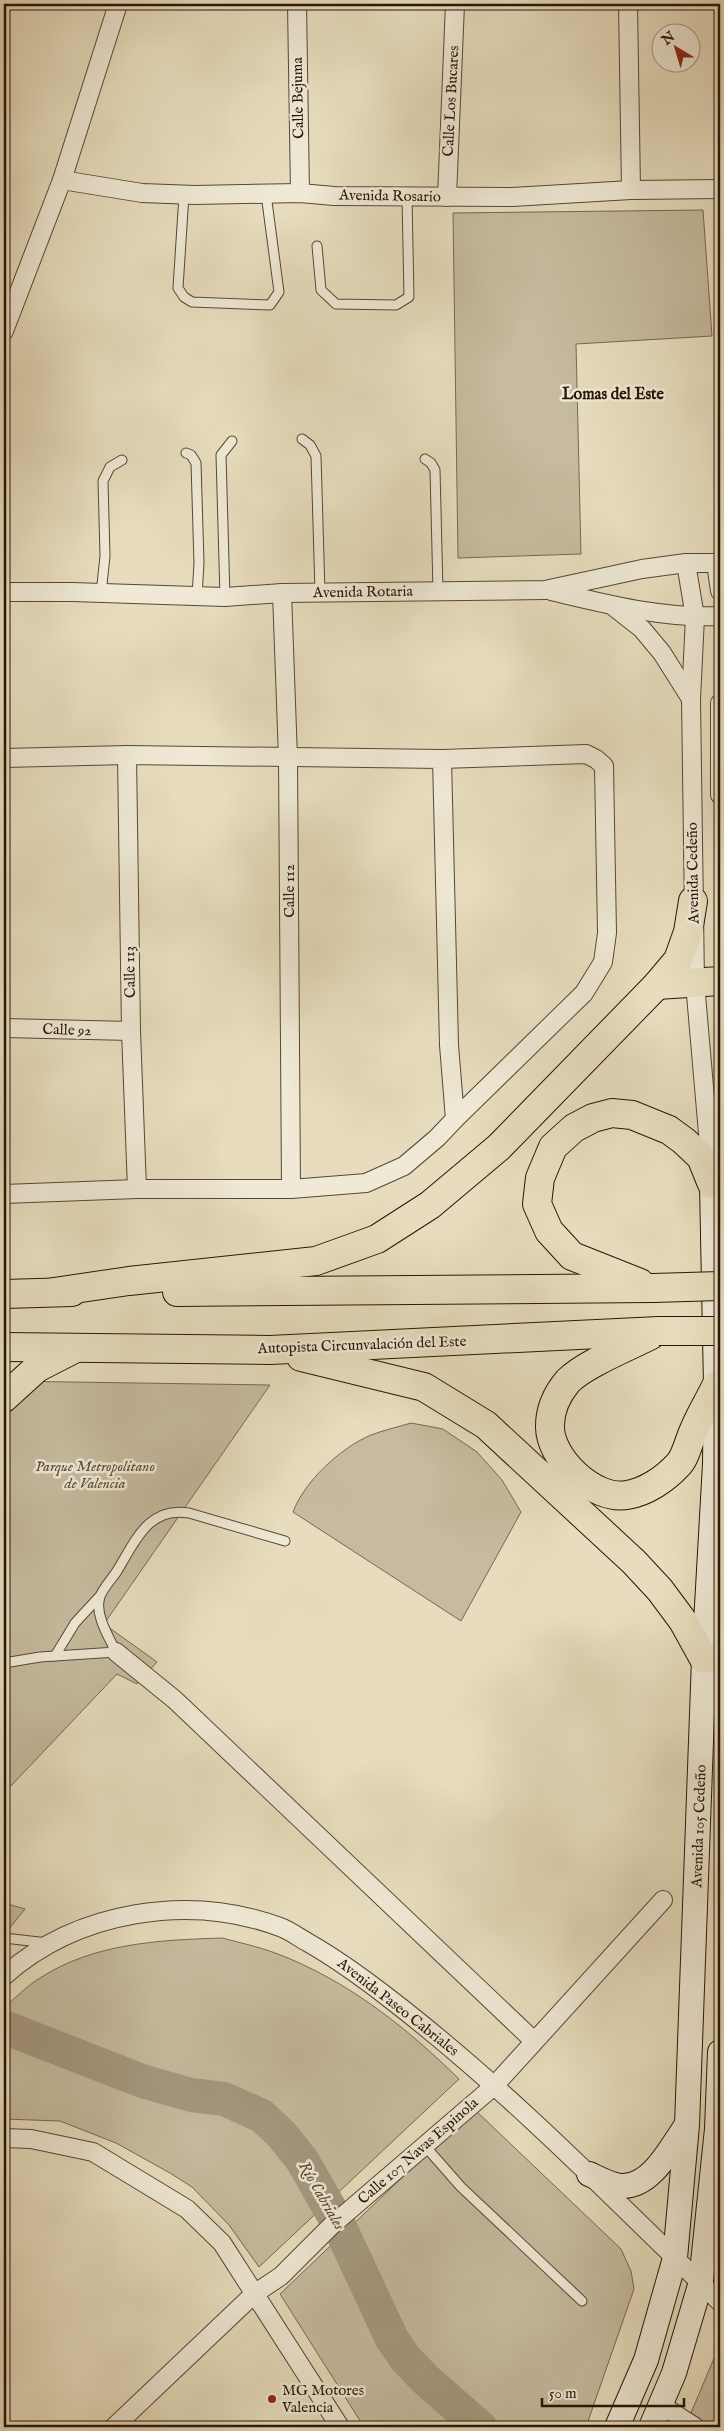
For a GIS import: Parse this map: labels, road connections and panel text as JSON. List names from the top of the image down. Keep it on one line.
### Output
{"streets":{"highway":["Autopista Circunvalación del Este"],"main road":["Avenida 105 Cedeño"],"street":["Calle Bejuma","Calle Los Bucares","Avenida Rosario","Avenida Rotaria","Avenida Cedeño","Calle 112","Calle 113","Calle 92","Avenida Paseo Cabriales","Calle 107 Navas Espinola"]},"crossings":[["Calle Bejuma","Avenida Rosario"],["Calle Los Bucares","Avenida Rosario"],["Avenida Rotaria","Avenida Cedeño"],["Avenida Rotaria","Calle 112"],["Avenida Cedeño","Avenida 105 Cedeño"],["Calle 113","Calle 92"],["Avenida 105 Cedeño","Avenida Paseo Cabriales"],["Avenida Paseo Cabriales","Calle 107 Navas Espinola"]],"districts":["Lomas del Este"],"water":["Río Cabriales"],"parks":["Parque Metropolitano de Valencia"],"places":["MG Motores Valencia"],"scale_bar":"50 m","north":"top left"}
